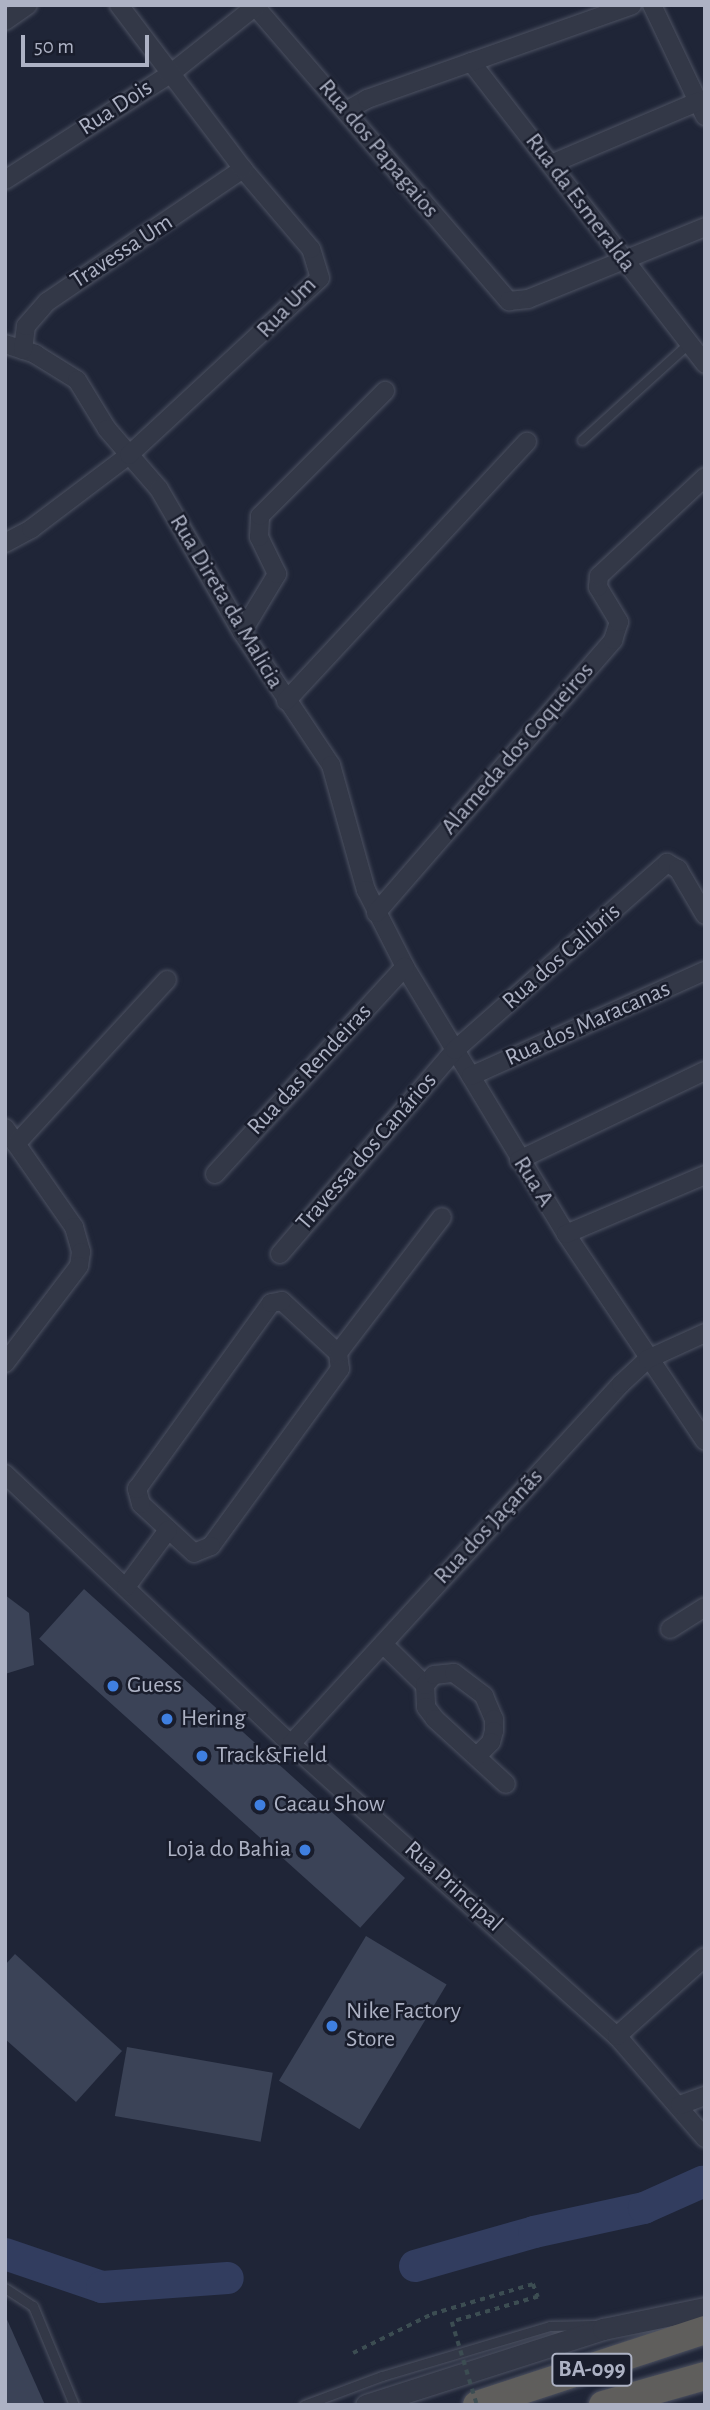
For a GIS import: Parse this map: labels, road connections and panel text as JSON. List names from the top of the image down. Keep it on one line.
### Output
{"streets":{"highway":["BA-099"],"street":["Rua Dois","Rua dos Papagaios","Rua da Esmeralda","Travessa Um","Rua Um","Rua Direta da Malicia","Alameda dos Coqueiros","Rua dos Calibris","Rua dos Maracanas","Rua das Rendeiras","Travessa dos Canários","Rua A","Rua dos Jaçanãs","Rua Principal"]},"crossings":[["Rua Dois","Rua dos Papagaios"],["Rua Dois","Rua Um"],["Rua dos Papagaios","Rua da Esmeralda"],["Travessa Um","Rua Um"],["Travessa Um","Rua Direta da Malicia"],["Rua Um","Rua Direta da Malicia"],["Rua Direta da Malicia","Alameda dos Coqueiros"],["Rua Direta da Malicia","Rua A"],["Alameda dos Coqueiros","Rua A"],["Rua dos Calibris","Travessa dos Canários"],["Rua dos Calibris","Rua A"],["Rua dos Maracanas","Rua A"],["Rua das Rendeiras","Rua A"],["Travessa dos Canários","Rua A"],["Rua A","Rua dos Jaçanãs"],["Rua dos Jaçanãs","Rua Principal"]],"places":["Guess","Hering","Track&Field","Cacau Show","Loja do Bahia","Nike Factory Store"],"scale_bar":"50 m"}
